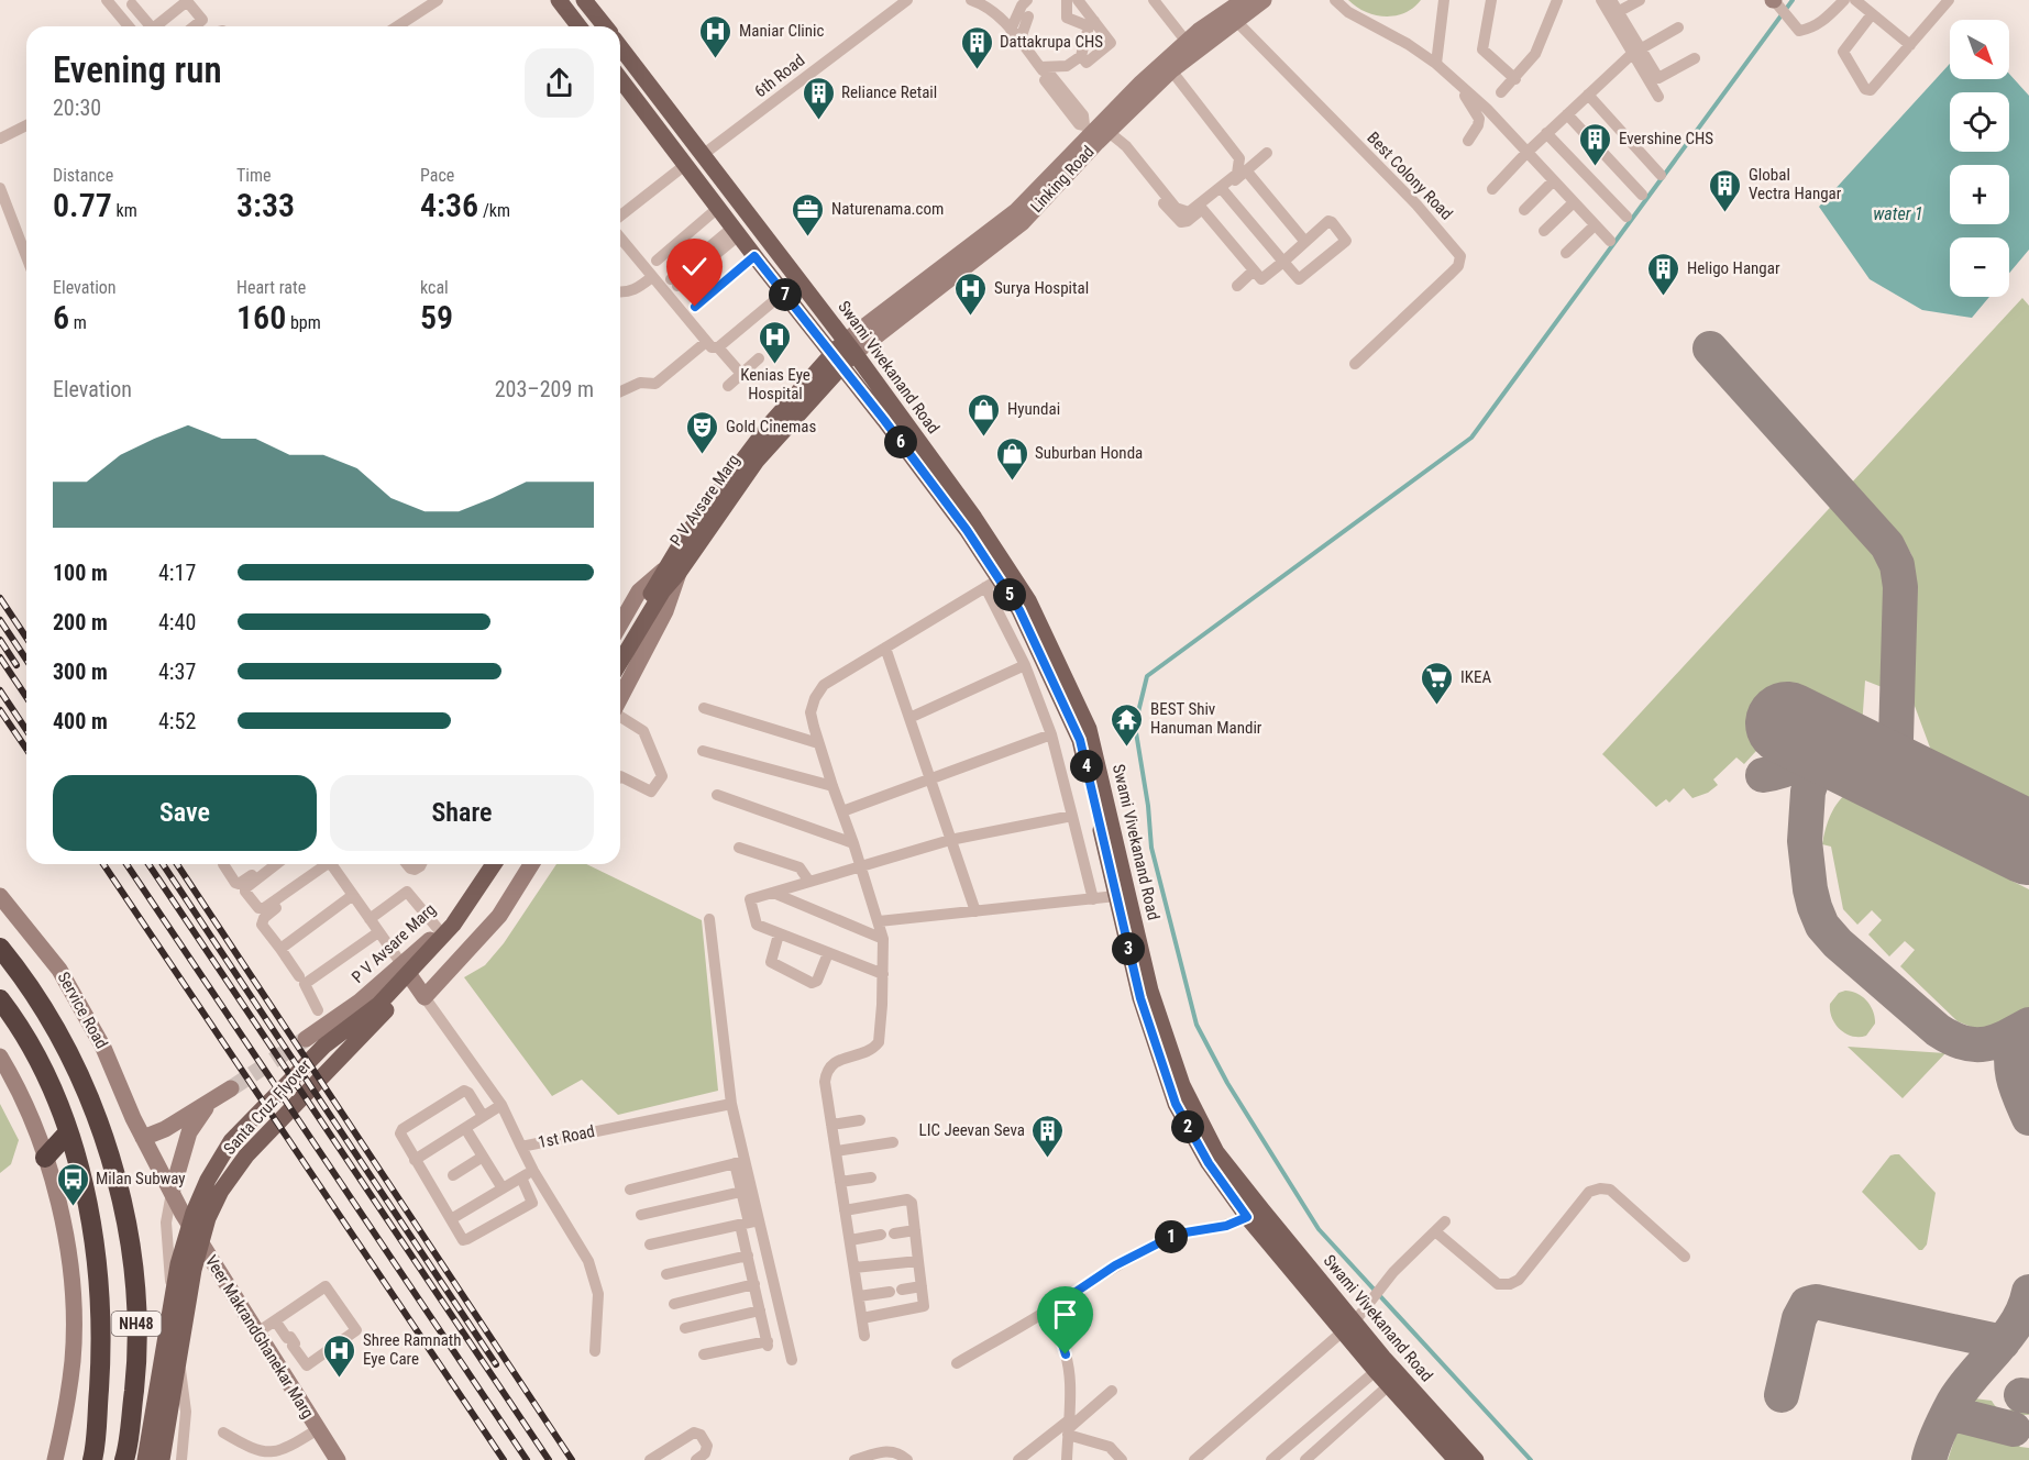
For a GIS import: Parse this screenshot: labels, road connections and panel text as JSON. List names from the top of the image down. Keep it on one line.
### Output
{"streets":{"highway":["NH48"],"main road":["Swami Vivekanand Road","P V Avsare Marg","Santa Cruz Flyover"],"street":["6th Road","Best Colony Road","Linking Road","Service Road","1st Road","Veer MakrandGhanekar Marg"]},"crossings":[["6th Road","Swami Vivekanand Road"],["Best Colony Road","Linking Road"],["Linking Road","Swami Vivekanand Road"],["Linking Road","P V Avsare Marg"],["Swami Vivekanand Road","P V Avsare Marg"],["P V Avsare Marg","1st Road"],["Service Road","Veer MakrandGhanekar Marg"]],"water":["water 1"],"places":{"hospital":["Maniar Clinic","Surya Hospital","Kenias Eye Hospital","Shree Ramnath Eye Care"],"building":["Dattakrupa CHS","Reliance Retail","Evershine CHS","Global Vectra Hangar","Heligo Hangar","LIC Jeevan Seva"],"office":["Naturenama.com"],"shop":["Hyundai","Suburban Honda"],"theatre":["Gold Cinemas"],"supermarket":["IKEA"],"temple":["BEST Shiv Hanuman Mandir"],"bus stop":["Milan Subway"]},"north":"bottom right","page":{"map_buttons":["+","−"],"heading":["Evening run","20:30"],"stats":[["Distance","0.77 km"],["Time","3:33"],["Pace","4:36 /km"],["Elevation","6 m"],["Heart rate","160 bpm"],["kcal","59"]],"pins":["7","6","5","4","3","2","1"],"chart":["Elevation","203–209 m"],"list":[{"name":"100 m","note":"4:17"},{"name":"200 m","note":"4:40"},{"name":"300 m","note":"4:37"},{"name":"400 m","note":"4:52"}],"buttons":["Save","Share"]}}
